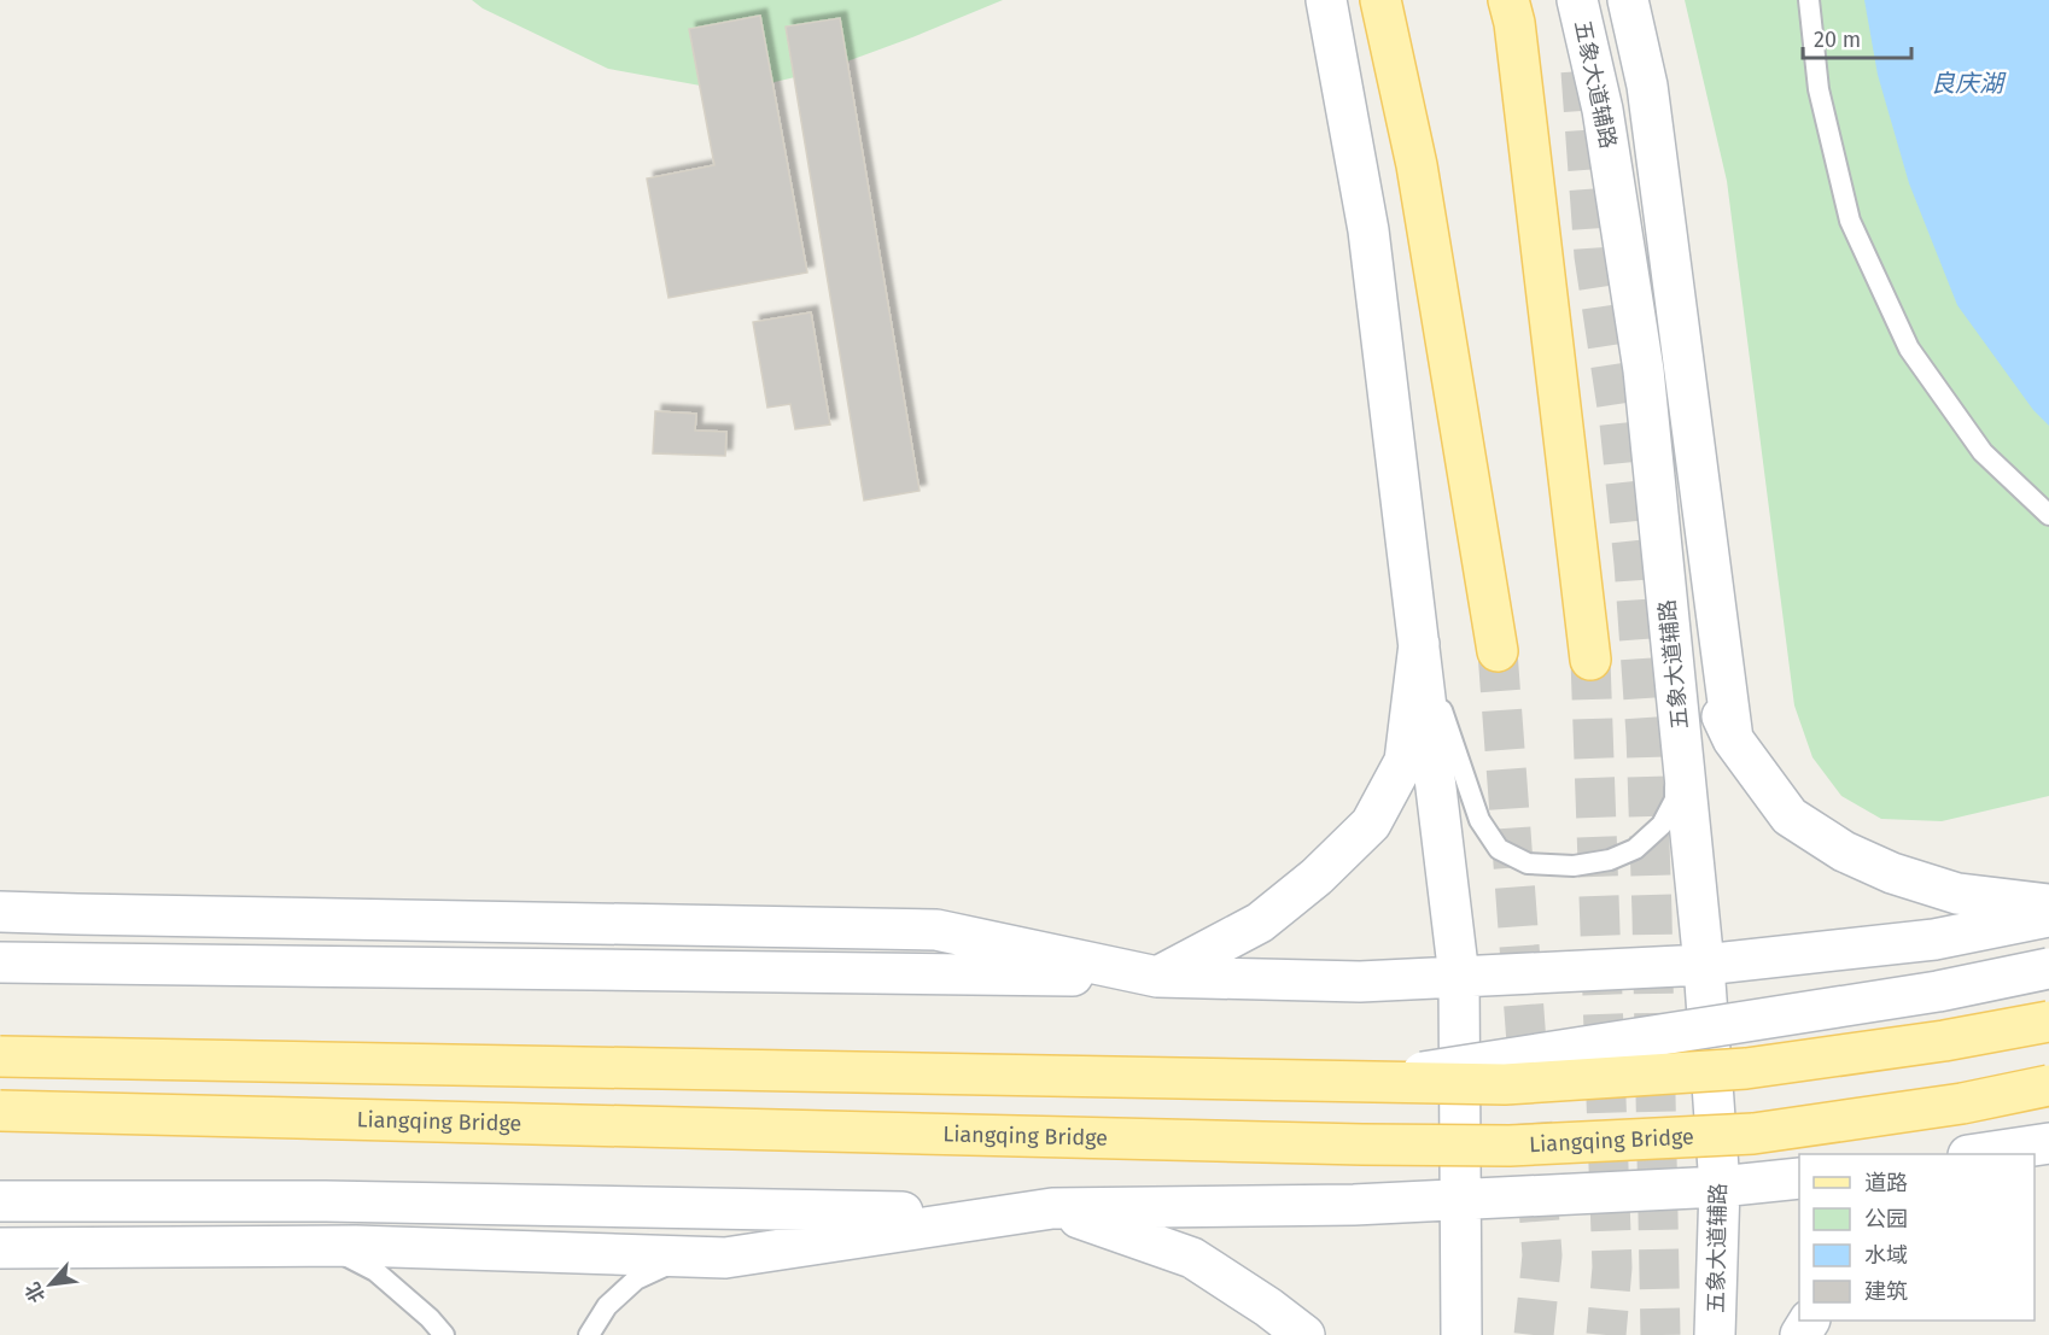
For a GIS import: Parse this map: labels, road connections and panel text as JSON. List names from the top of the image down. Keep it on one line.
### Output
{"streets":{"main road":["五象大道辅路","Liangqing Bridge"]},"water":["良庆湖"],"legend":["道路","公园","水域","建筑"],"scale_bar":"20 m","north":"bottom left"}
